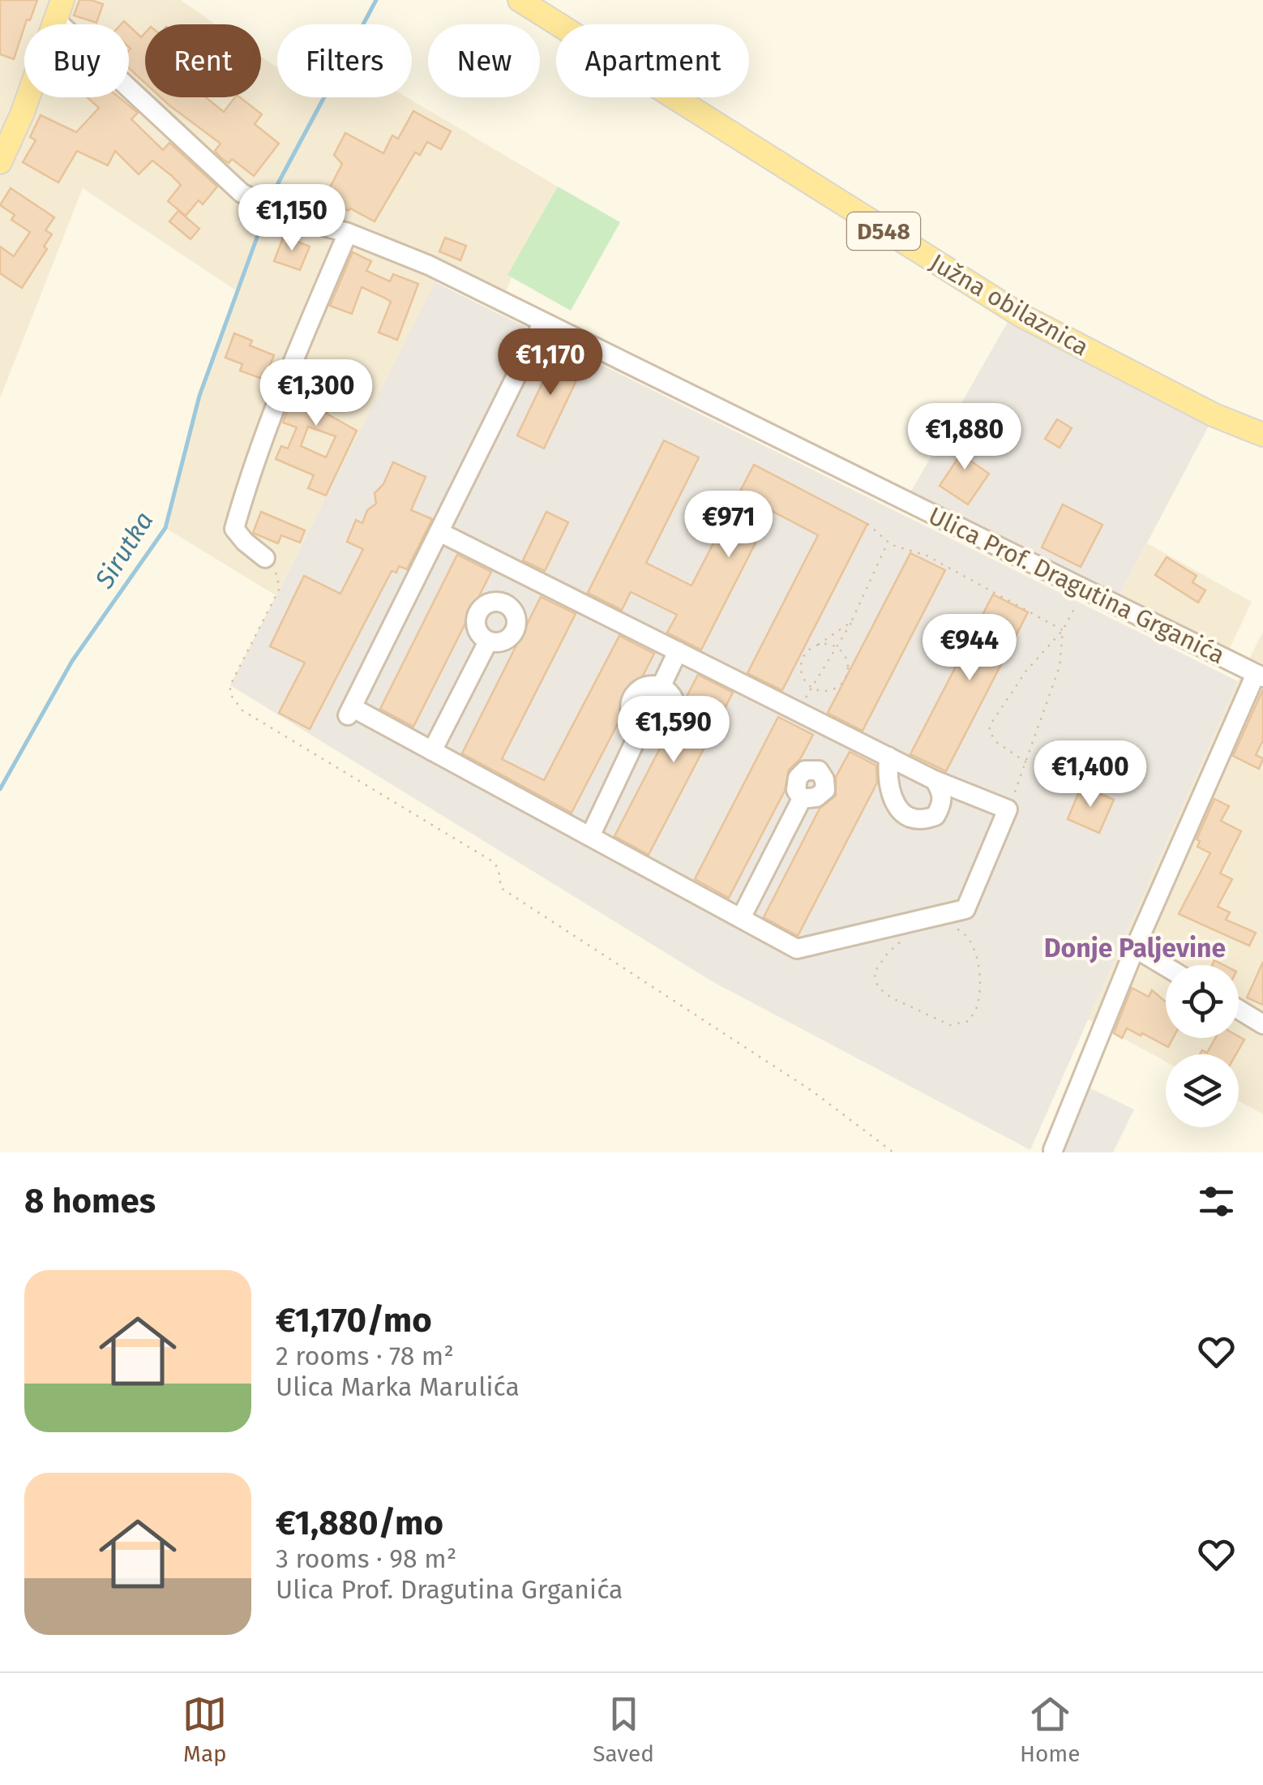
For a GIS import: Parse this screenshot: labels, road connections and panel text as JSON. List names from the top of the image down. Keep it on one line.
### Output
{"streets":{"main road":["D548","Južna obilaznica"],"street":["Ulica Prof. Dragutina Grganića"]},"districts":["Donje Paljevine"],"water":["Sirutka"],"page":{"chip":["Buy","Rent","Filters","New","Apartment"],"price":["€1,150","€1,170","€1,300","€1,880","€971","€944","€1,590","€1,400"],"heading":"8 homes","list":[{"name":"€1,170/mo","note":"2 rooms · 78 m² · Ulica Marka Marulića"},{"name":"€1,880/mo","note":"3 rooms · 98 m² · Ulica Prof. Dragutina Grganića"}],"tabs":["Map","Saved","Home"]}}
